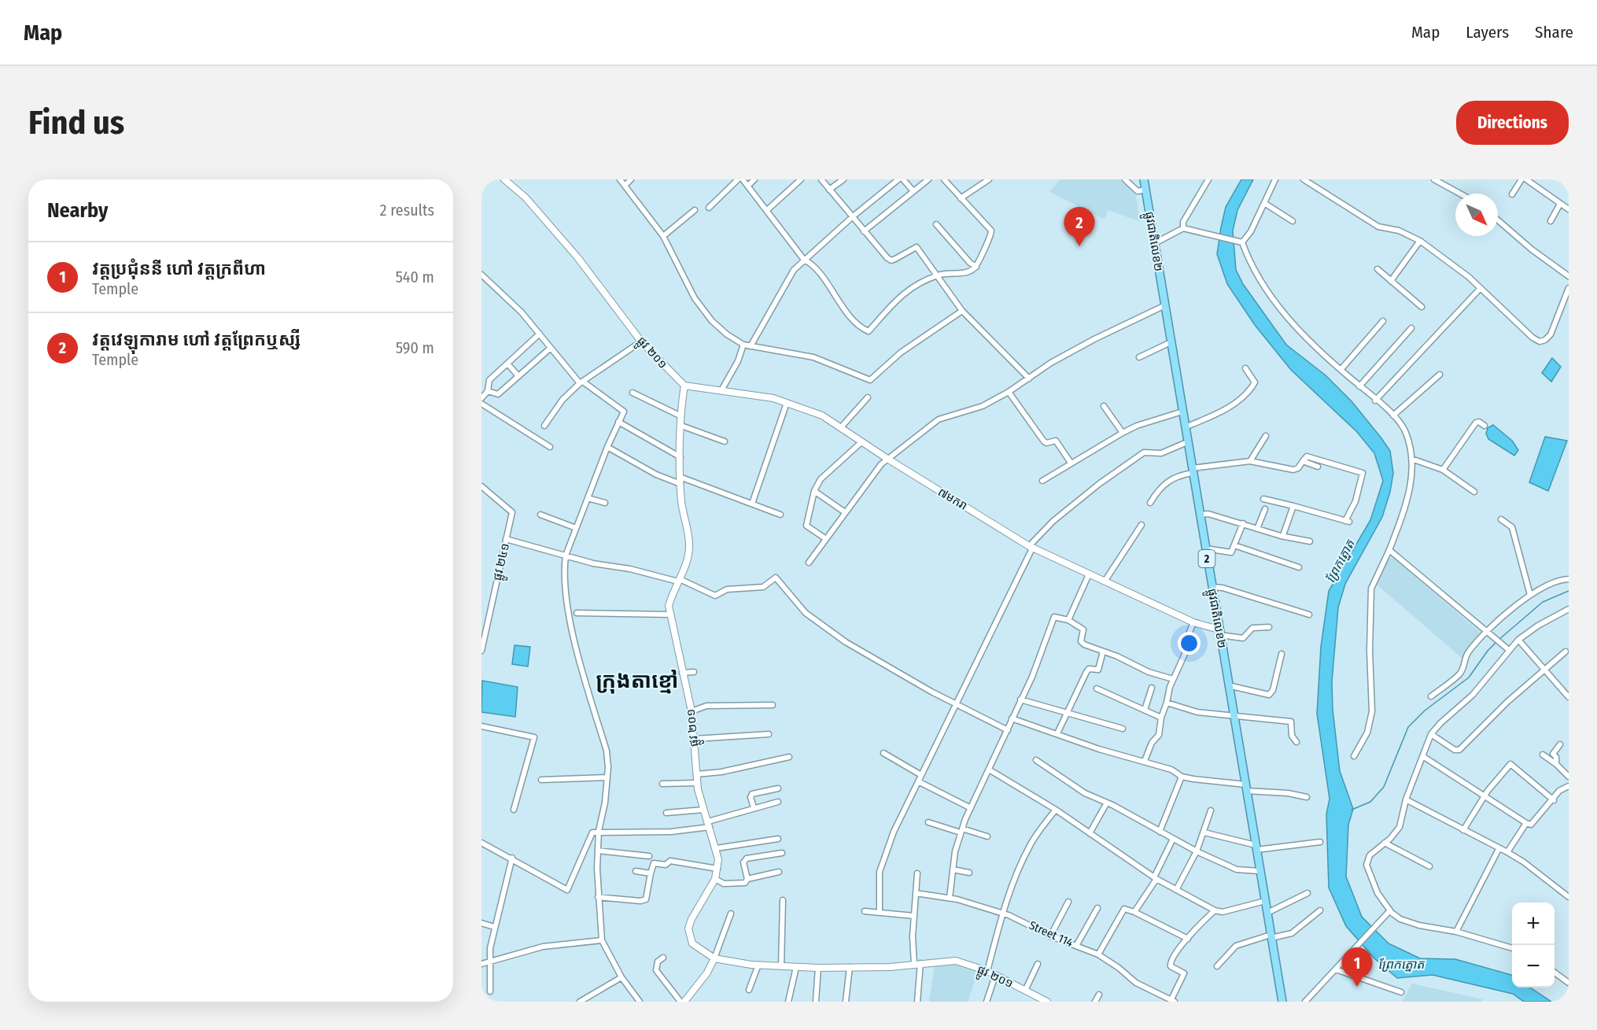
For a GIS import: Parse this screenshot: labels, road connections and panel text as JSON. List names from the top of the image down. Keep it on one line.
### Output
{"streets":{"highway":["ផ្លូវជាតិលេខ២","2"],"street":["ផ្លូវ ២០១","៧មករា","ផ្លូវ ២៤១","Street 114"]},"crossings":[["ផ្លូវជាតិលេខ២","៧មករា"],["ផ្លូវ ២០១","៧មករា"]],"districts":["ក្រុងតាខ្មៅ"],"water":["ព្រែកត្នោត"],"north":"bottom right","page":{"header":"Map","nav":["Map","Layers","Share"],"buttons":"Directions","title":"Find us","heading":["Nearby","2 results"],"pins":["2","1"],"list":[{"mark":"1","name":"វត្តប្រជុំននី ហៅ វត្តក្រពីហា","note":"Temple","value":"540 m"},{"mark":"2","name":"វត្តវេឡុការាម ហៅ វត្តព្រែកឬស្សី","note":"Temple","value":"590 m"}],"map_buttons":["+","−"]}}
